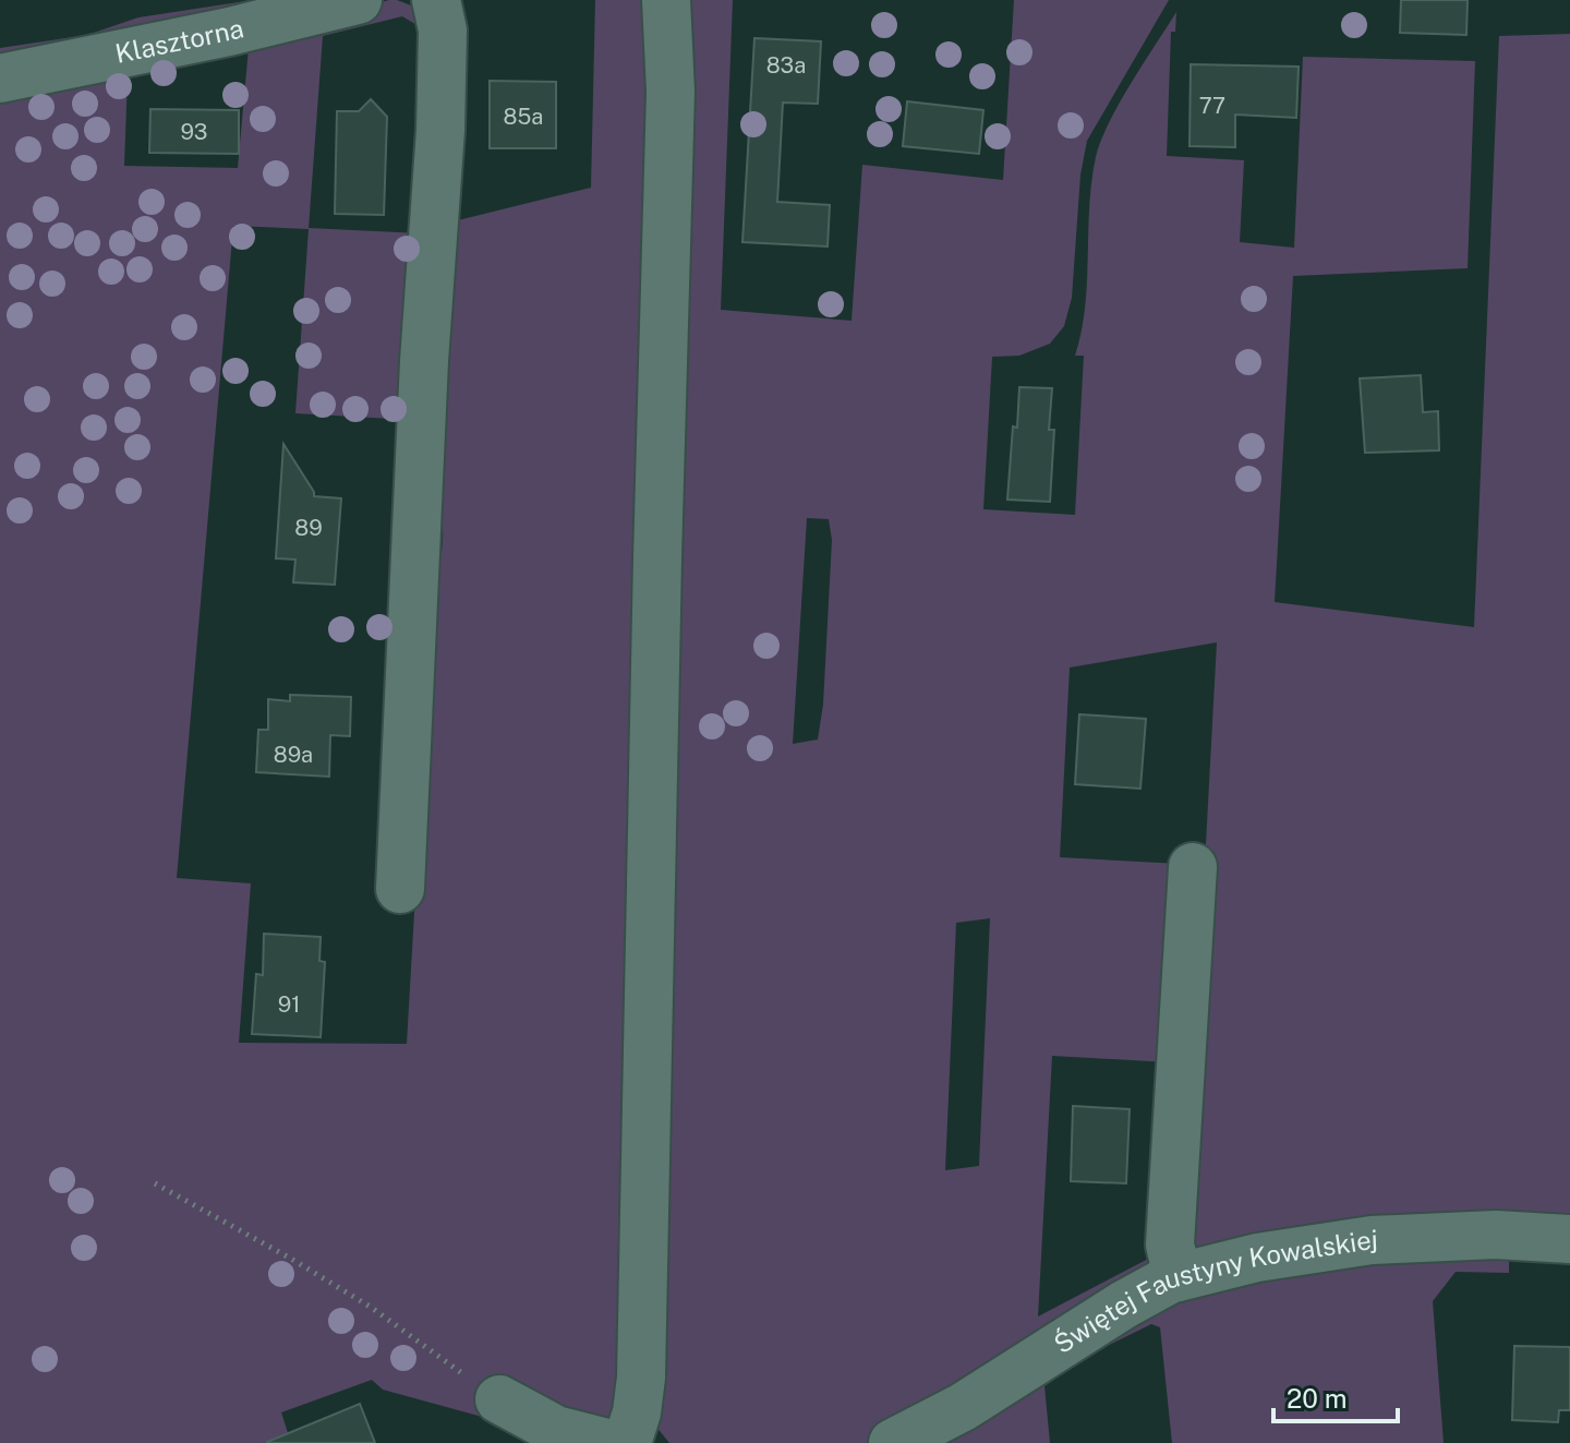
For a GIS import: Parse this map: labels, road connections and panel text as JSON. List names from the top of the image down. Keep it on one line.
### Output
{"streets":{"street":["Klasztorna","Świętej Faustyny Kowalskiej"]},"house_numbers":["83a","77","85a","93","89","89a","91"],"scale_bar":"20 m"}
